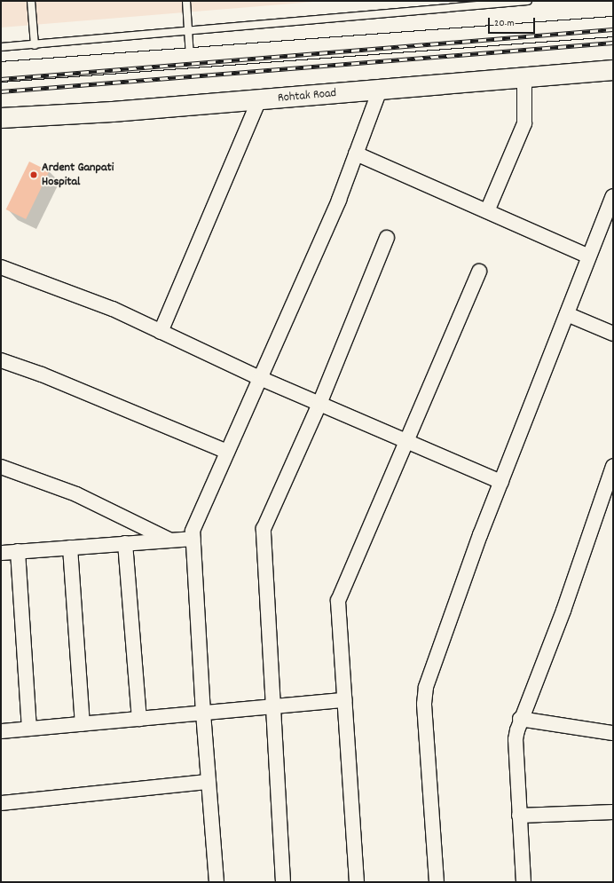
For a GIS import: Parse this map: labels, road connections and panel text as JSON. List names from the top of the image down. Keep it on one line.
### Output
{"streets":{"highway":["Rohtak Road"]},"places":["Ardent Ganpati Hospital"],"scale_bar":"20 m"}
